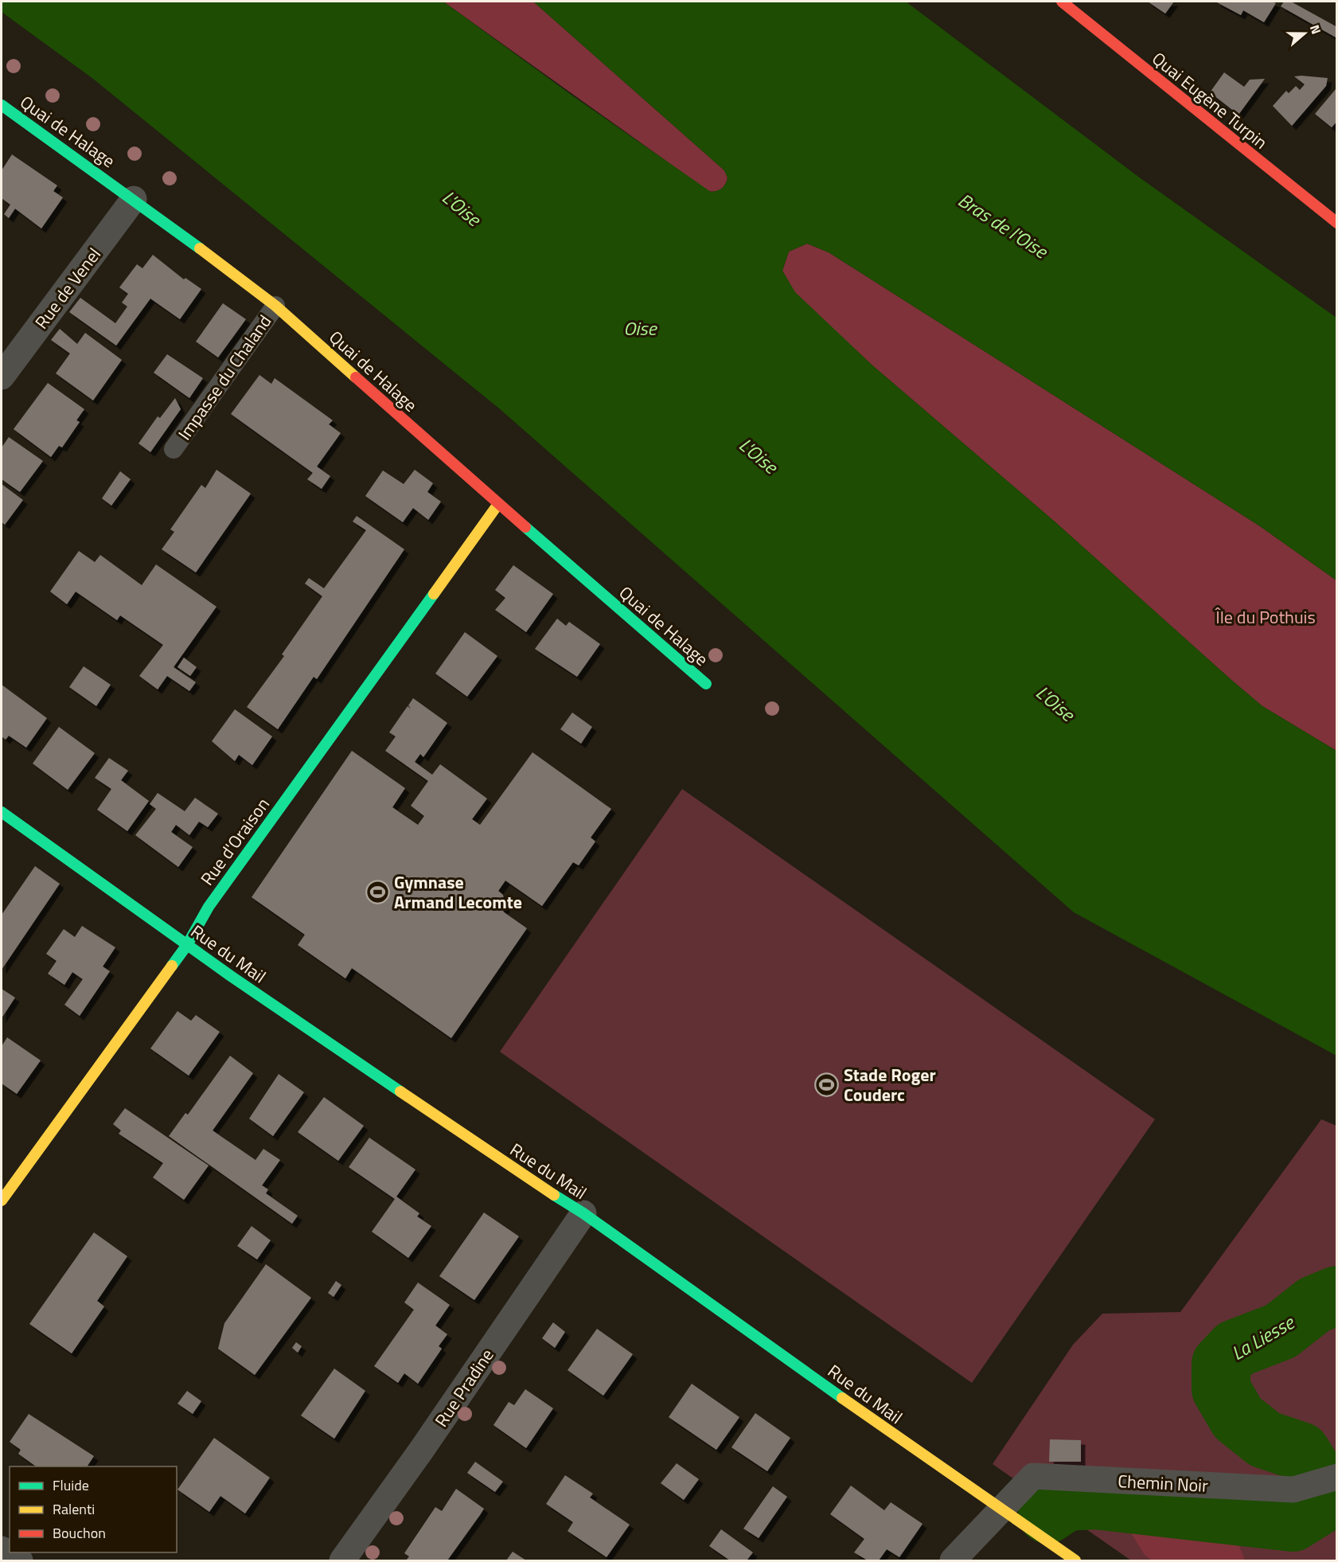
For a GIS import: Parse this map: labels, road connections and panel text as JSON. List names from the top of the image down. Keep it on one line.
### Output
{"streets":{"street":["Quai Eugène Turpin","Quai de Halage","Rue de Venel","Rue d'Oraison","Rue du Mail","Rue Pradine","Chemin Noir"],"lane":["Impasse du Chaland"]},"crossings":[["Quai de Halage","Rue de Venel"],["Quai de Halage","Impasse du Chaland"],["Quai de Halage","Rue d'Oraison"],["Rue d'Oraison","Rue du Mail"],["Rue du Mail","Rue Pradine"],["Rue du Mail","Chemin Noir"]],"water":["L'Oise","Bras de l'Oise","Oise","La Liesse"],"parks":["Île du Pothuis"],"places":{"sports":["Gymnase Armand Lecomte","Stade Roger Couderc"]},"legend":["Fluide","Ralenti","Bouchon"],"north":"right"}
